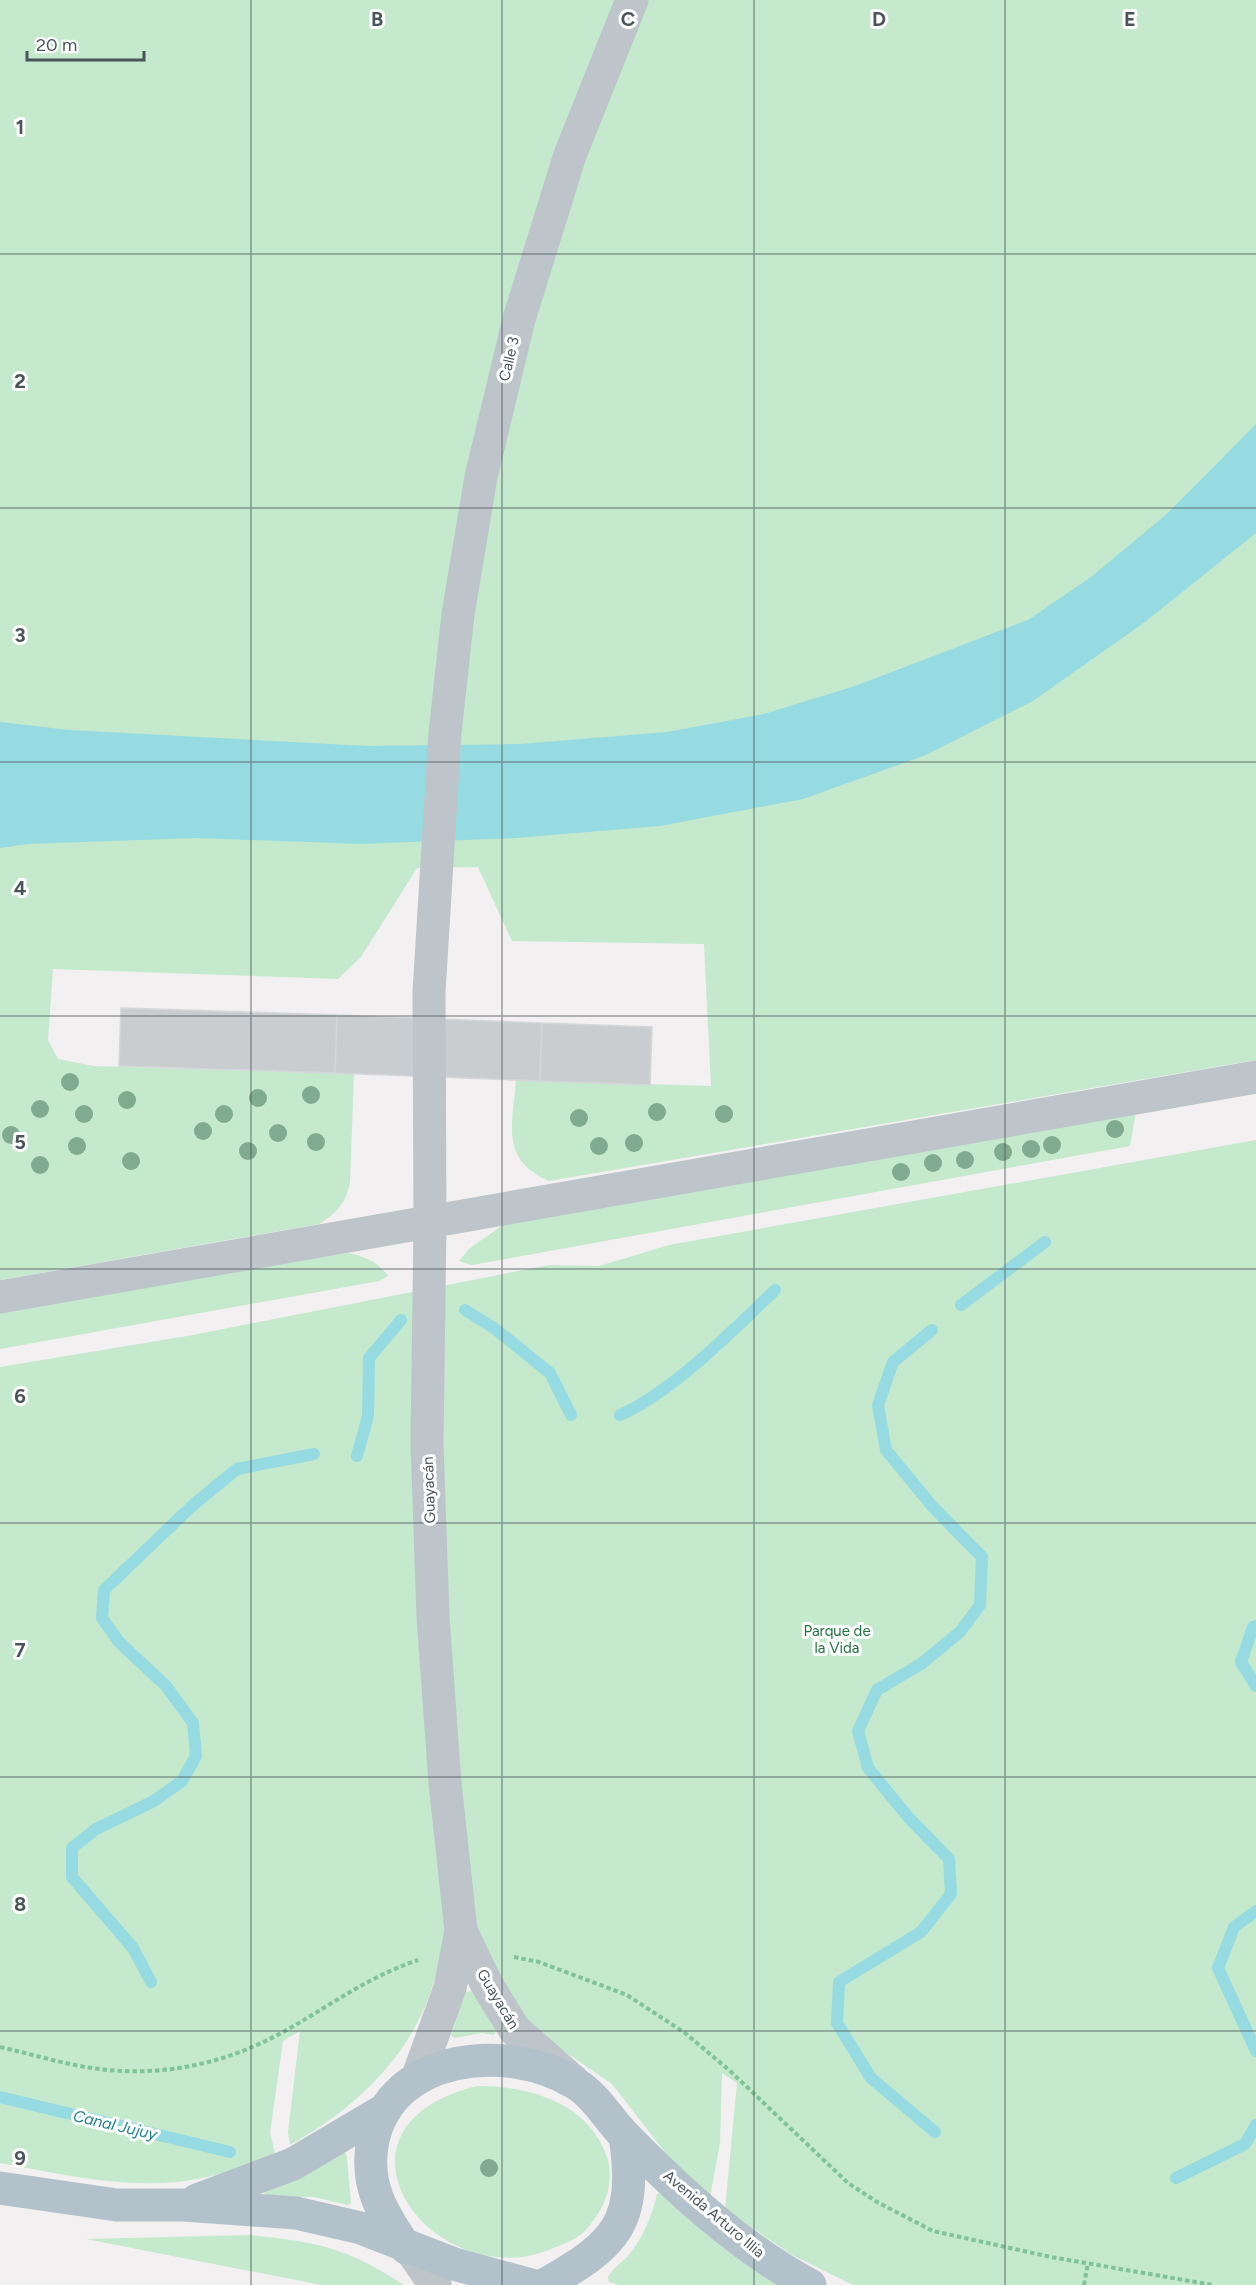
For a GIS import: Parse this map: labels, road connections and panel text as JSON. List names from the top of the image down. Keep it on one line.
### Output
{"streets":{"main road":["Avenida Arturo Illia"],"street":["Calle 3","Guayacán"]},"crossings":[["Calle 3","Guayacán"],["Guayacán","Avenida Arturo Illia"]],"water":["Canal Jujuy"],"parks":["Parque de la Vida"],"scale_bar":"20 m","grid":{"columns":["B","C","D","E"],"rows":["1","2","3","4","5","6","7","8","9"]}}
